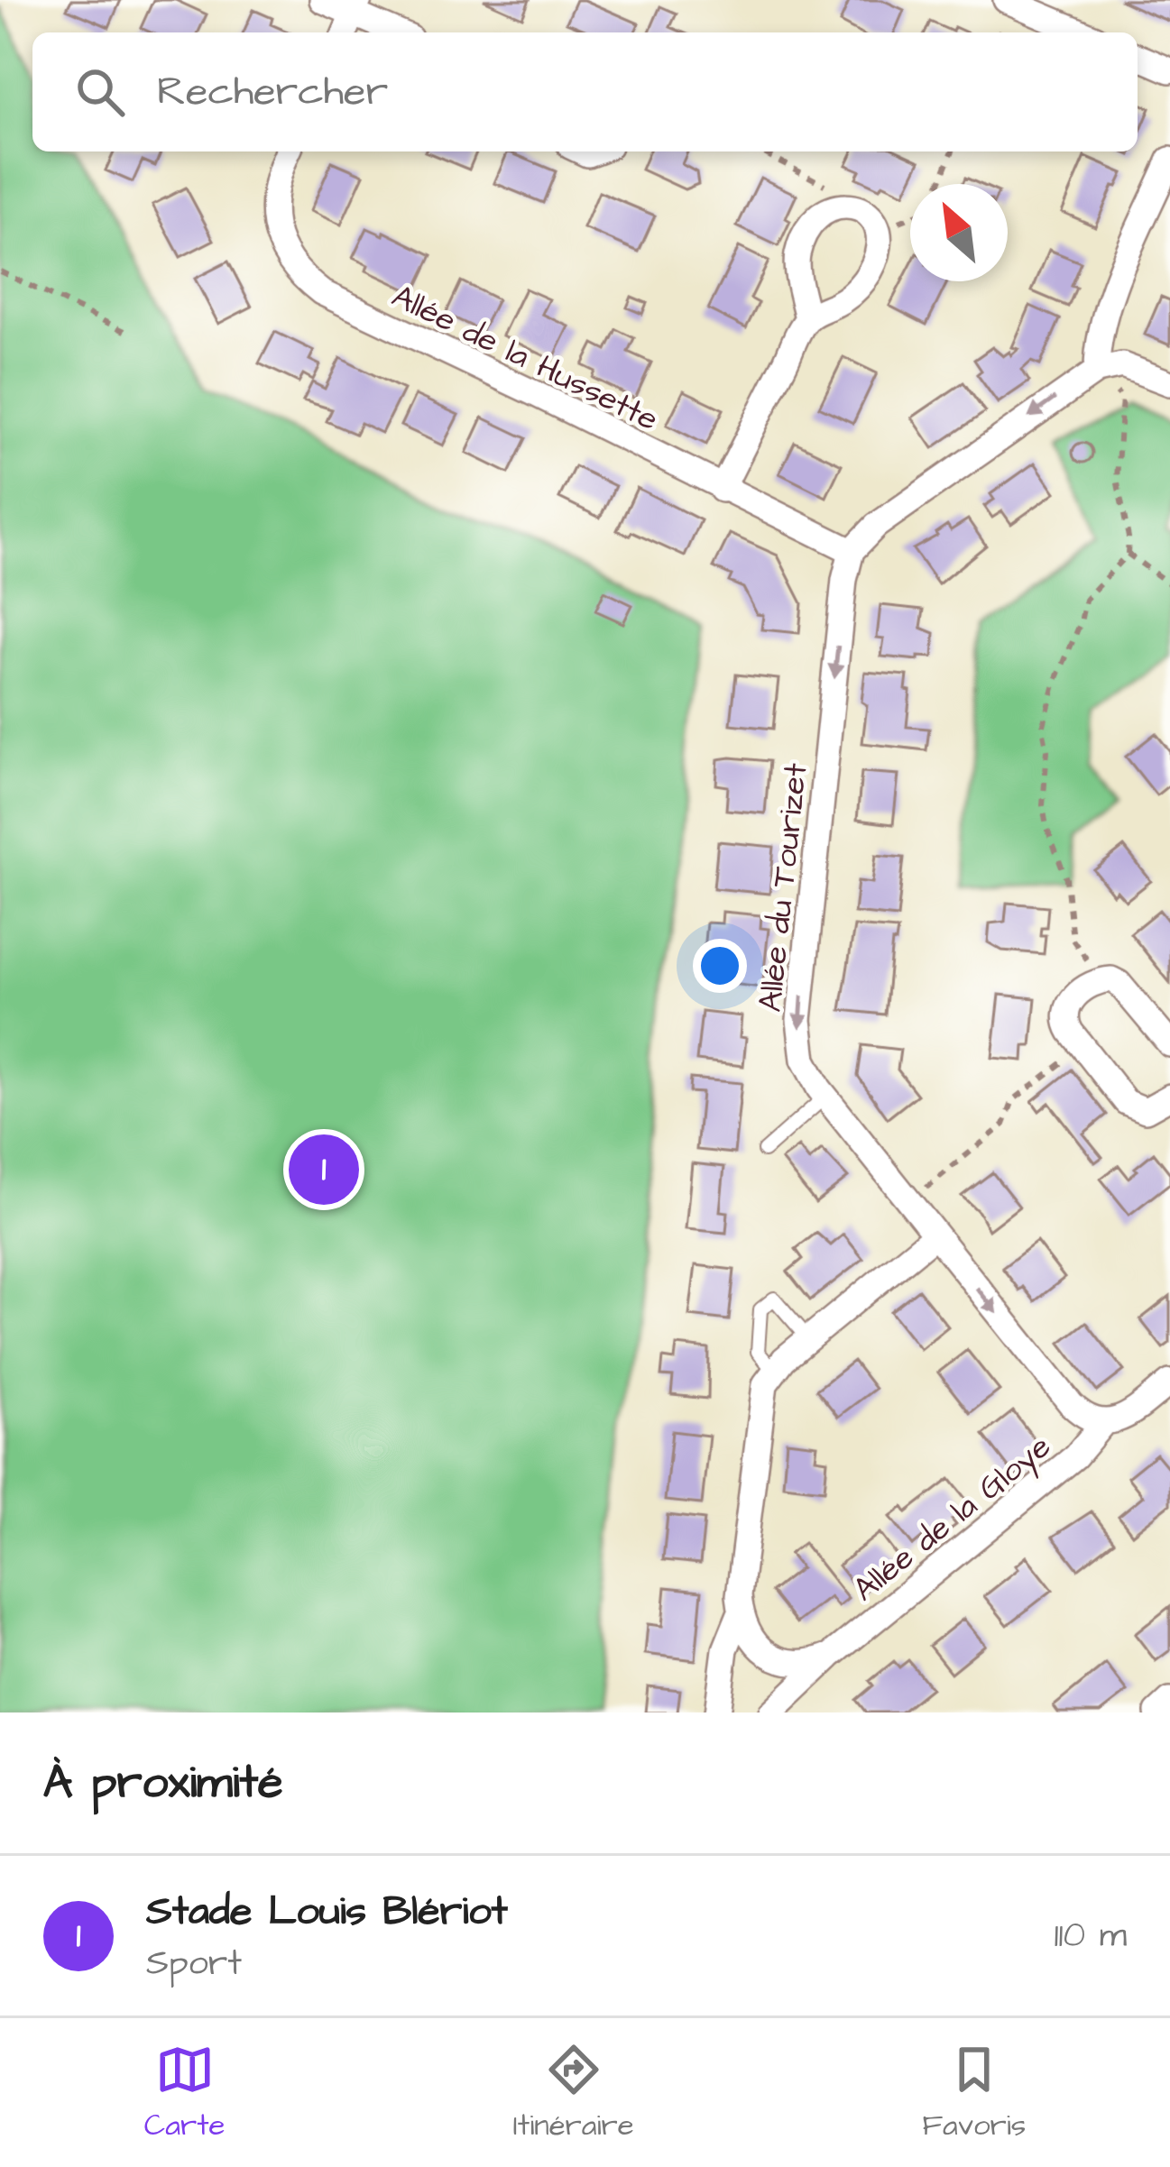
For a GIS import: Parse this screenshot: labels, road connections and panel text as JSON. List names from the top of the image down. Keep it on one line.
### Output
{"streets":{"street":["Allée de la Hussette","Allée du Tourizet","Allée de la Gloye"]},"crossings":[["Allée de la Hussette","Allée du Tourizet"],["Allée du Tourizet","Allée de la Gloye"]],"one_way":["Allée du Tourizet"],"north":"top left","page":{"search":"Rechercher","pins":"1","heading":"À proximité","list":[{"mark":"1","name":"Stade Louis Blériot","note":"Sport","value":"110 m"}],"nav":["Carte","Itinéraire","Favoris"]}}
